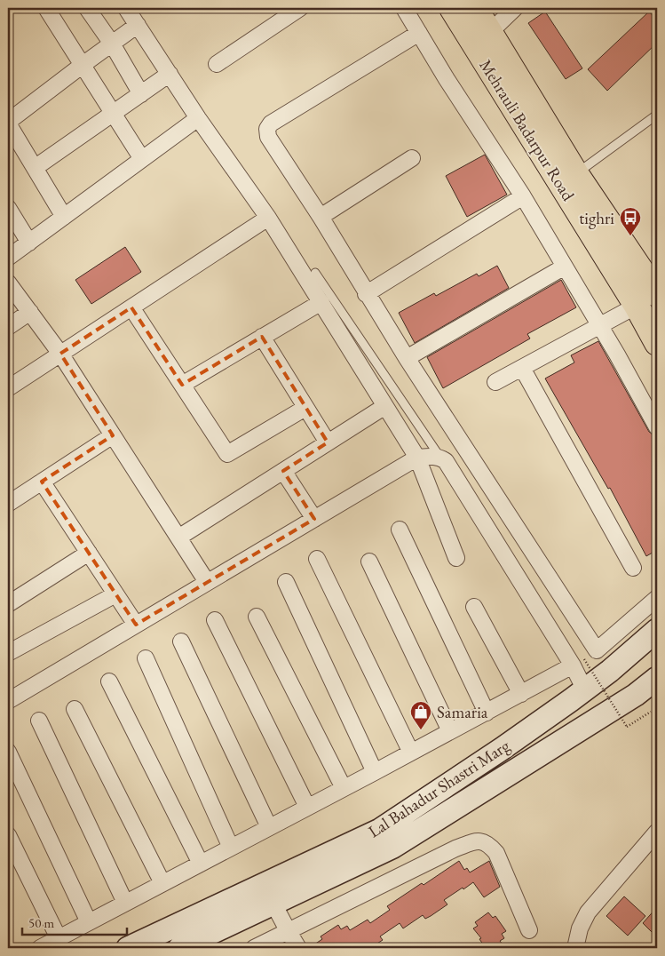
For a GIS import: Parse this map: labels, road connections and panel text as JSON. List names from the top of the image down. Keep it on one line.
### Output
{"streets":{"main road":["Mehrauli Badarpur Road","Lal Bahadur Shastri Marg"]},"places":{"bus stop":["tighri"],"shop":["Samaria"]},"scale_bar":"50 m"}
